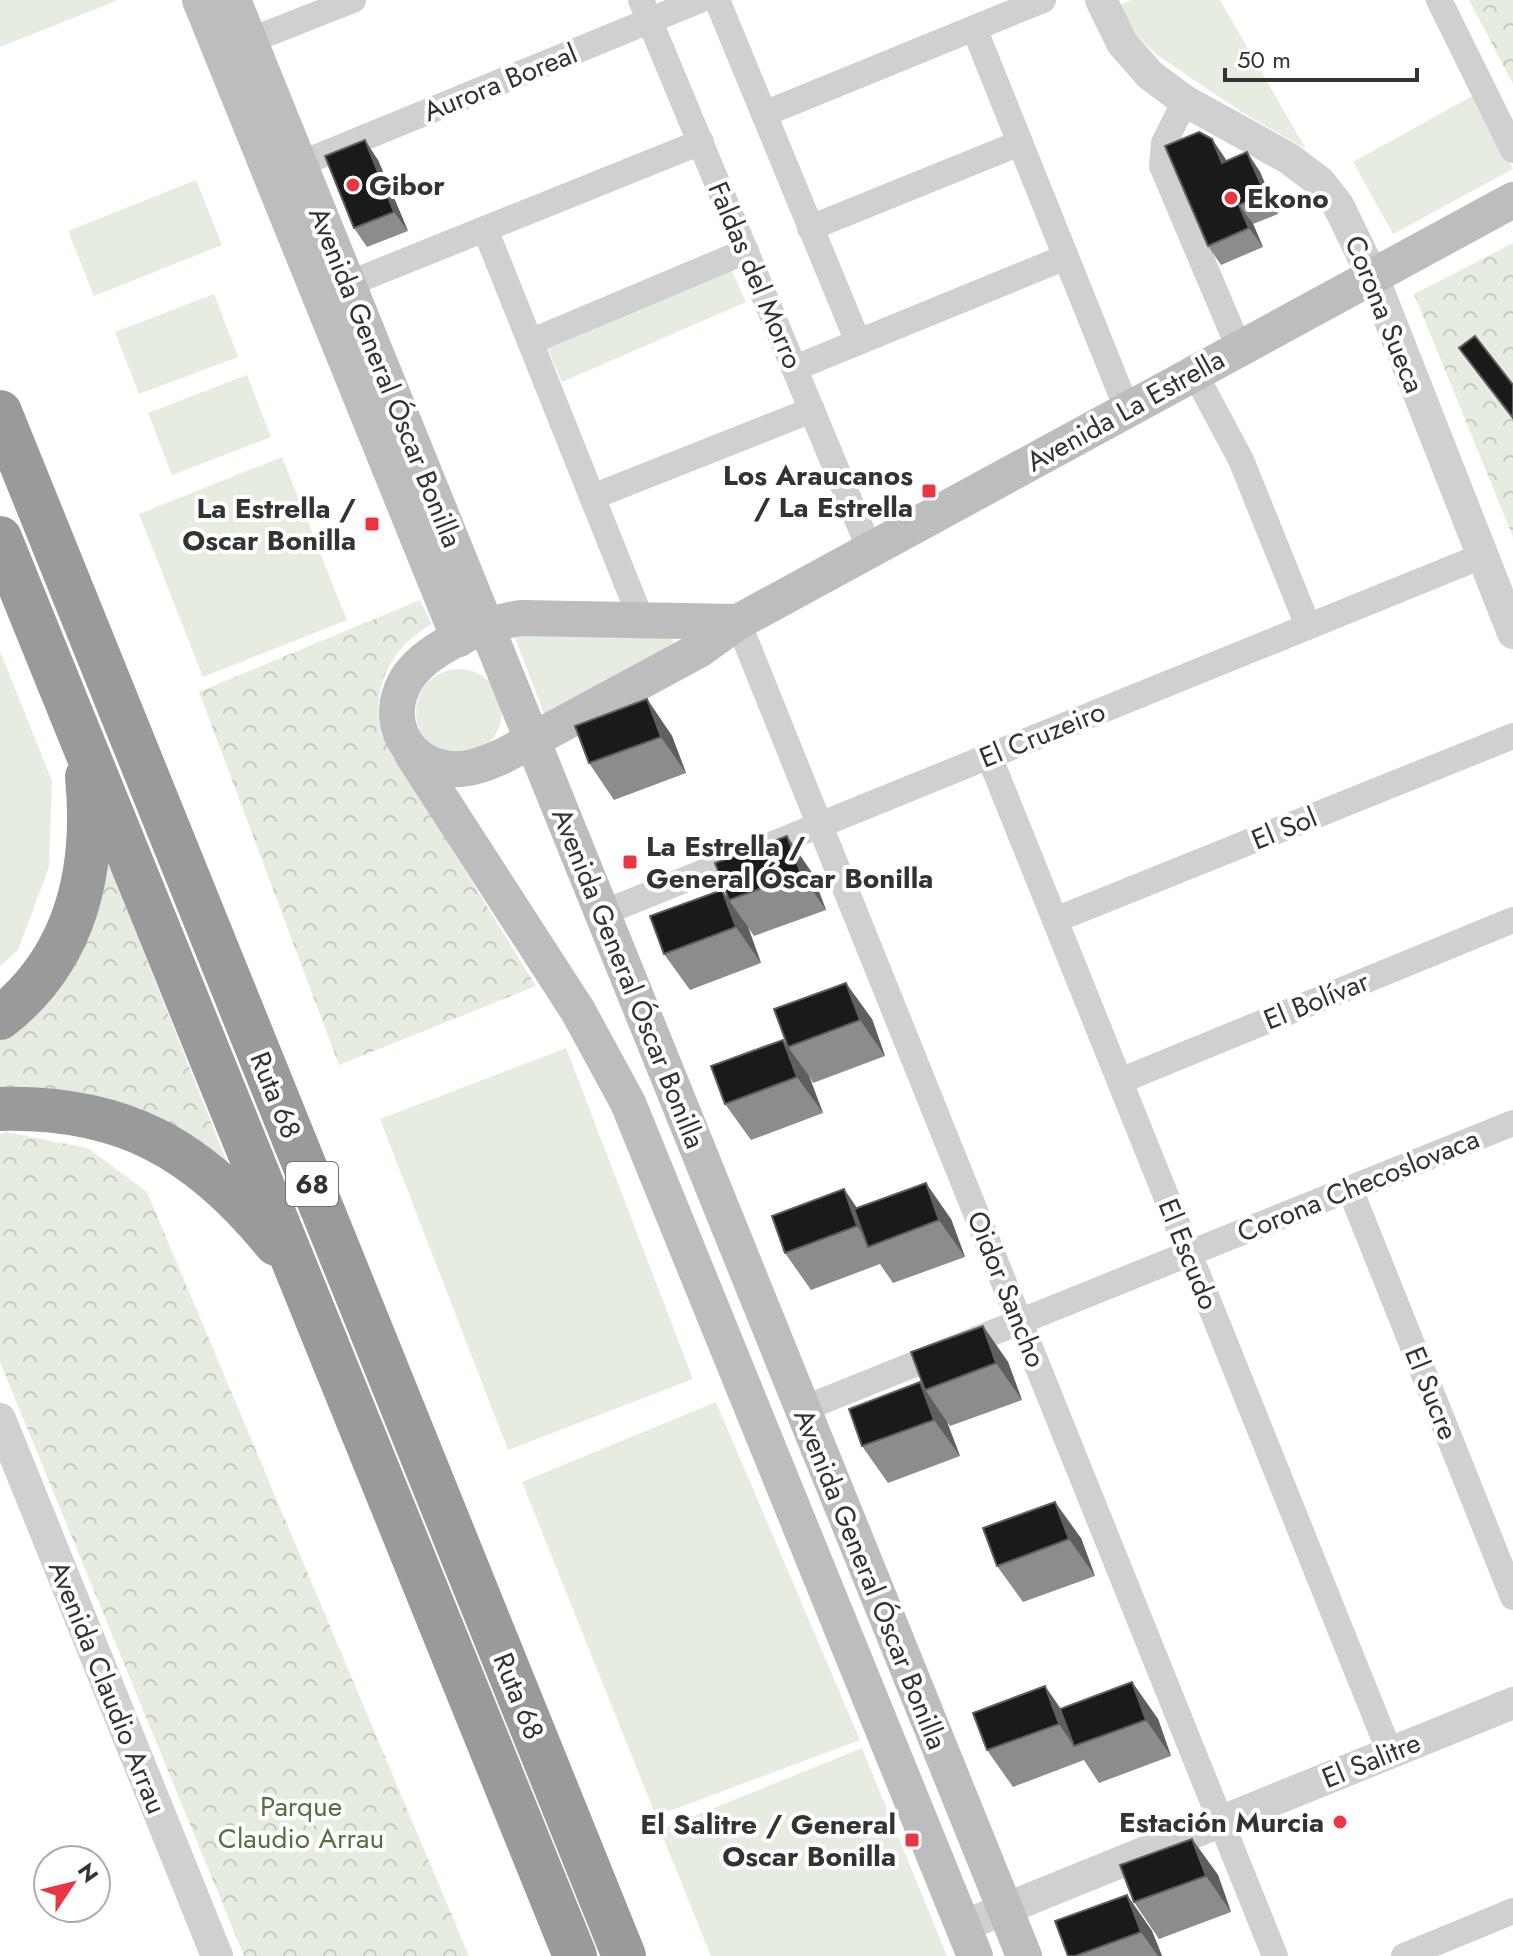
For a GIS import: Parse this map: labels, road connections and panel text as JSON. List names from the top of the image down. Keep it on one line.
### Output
{"streets":{"highway":["Ruta 68","68"],"main road":["Avenida General Óscar Bonilla","Avenida La Estrella"],"street":["Aurora Boreal","Faldas del Morro","Corona Sueca","El Cruzeiro","El Sol","El Bolívar","Corona Checoslovaca","El Escudo","Oidor Sancho","El Sucre","Avenida Claudio Arrau","El Salitre"]},"crossings":[["Aurora Boreal","Faldas del Morro"],["Aurora Boreal","Avenida General Óscar Bonilla"],["Faldas del Morro","Avenida La Estrella"],["Corona Sueca","Avenida La Estrella"],["Corona Sueca","El Cruzeiro"],["Avenida General Óscar Bonilla","Avenida La Estrella"],["Avenida General Óscar Bonilla","El Cruzeiro"],["Avenida General Óscar Bonilla","Corona Checoslovaca"],["Avenida General Óscar Bonilla","El Salitre"],["Avenida La Estrella","Oidor Sancho"],["El Cruzeiro","El Escudo"],["El Cruzeiro","Oidor Sancho"],["El Sol","El Escudo"],["El Bolívar","El Escudo"],["Corona Checoslovaca","El Escudo"],["Corona Checoslovaca","Oidor Sancho"],["Corona Checoslovaca","El Sucre"],["El Escudo","El Salitre"],["Oidor Sancho","El Salitre"]],"parks":["Parque Claudio Arrau"],"places":{"other":["Gibor","Ekono","Estación Murcia"],"transit":["Los Araucanos / La Estrella","La Estrella / Oscar Bonilla","La Estrella / General Óscar Bonilla","El Salitre / General Oscar Bonilla"]},"scale_bar":"50 m","north":"top right"}
